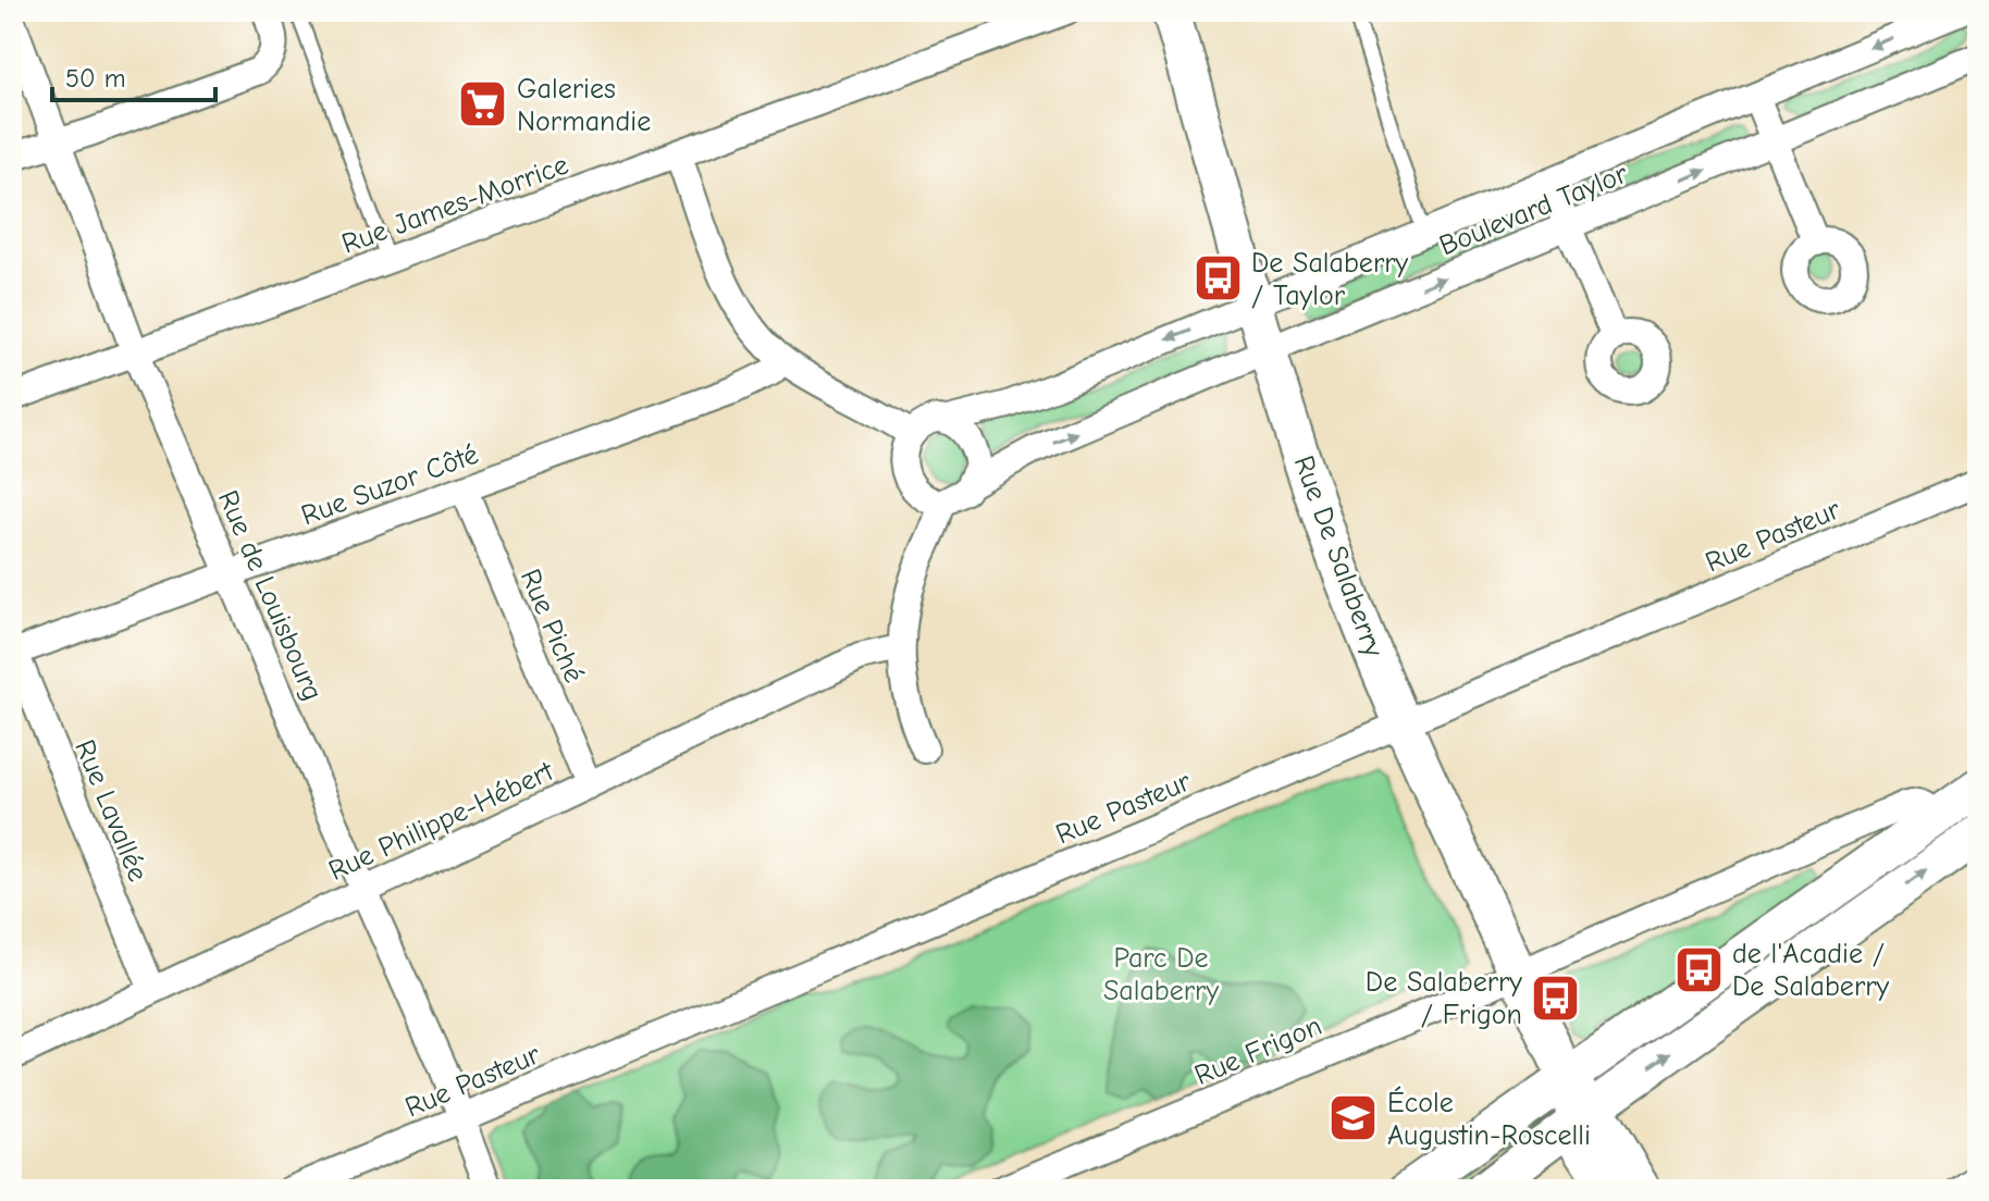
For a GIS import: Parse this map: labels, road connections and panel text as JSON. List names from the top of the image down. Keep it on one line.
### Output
{"streets":{"main road":["Rue De Salaberry"],"street":["Rue James-Morrice","Boulevard Taylor","Rue Suzor Côté","Rue Pasteur","Rue de Louisbourg","Rue Piché","Rue Lavallée","Rue Philippe-Hébert","Rue Frigon"]},"crossings":[["Rue James-Morrice","Rue de Louisbourg"],["Boulevard Taylor","Rue De Salaberry"],["Rue Suzor Côté","Rue de Louisbourg"],["Rue Suzor Côté","Rue Piché"],["Rue Suzor Côté","Rue Lavallée"],["Rue Pasteur","Rue De Salaberry"],["Rue Pasteur","Rue de Louisbourg"],["Rue De Salaberry","Rue Frigon"],["Rue de Louisbourg","Rue Philippe-Hébert"],["Rue Piché","Rue Philippe-Hébert"],["Rue Lavallée","Rue Philippe-Hébert"]],"parks":["Parc De Salaberry"],"places":{"supermarket":["Galeries Normandie"],"bus stop":["De Salaberry / Taylor","de l'Acadie / De Salaberry","De Salaberry / Frigon"],"school or university":["École Augustin-Roscelli"]},"scale_bar":"50 m"}
